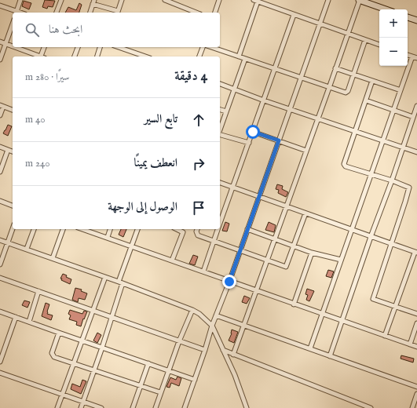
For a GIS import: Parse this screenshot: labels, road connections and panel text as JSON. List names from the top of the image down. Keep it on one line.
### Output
{"page":{"map_buttons":["+","−"],"search":"ابحث هنا","heading":["4 دقيقة","سيرًا · 280 m"],"list":[["تابع السير","40 m"],["انعطف يمينًا","240 m"],"الوصول إلى الوجهة"]}}
